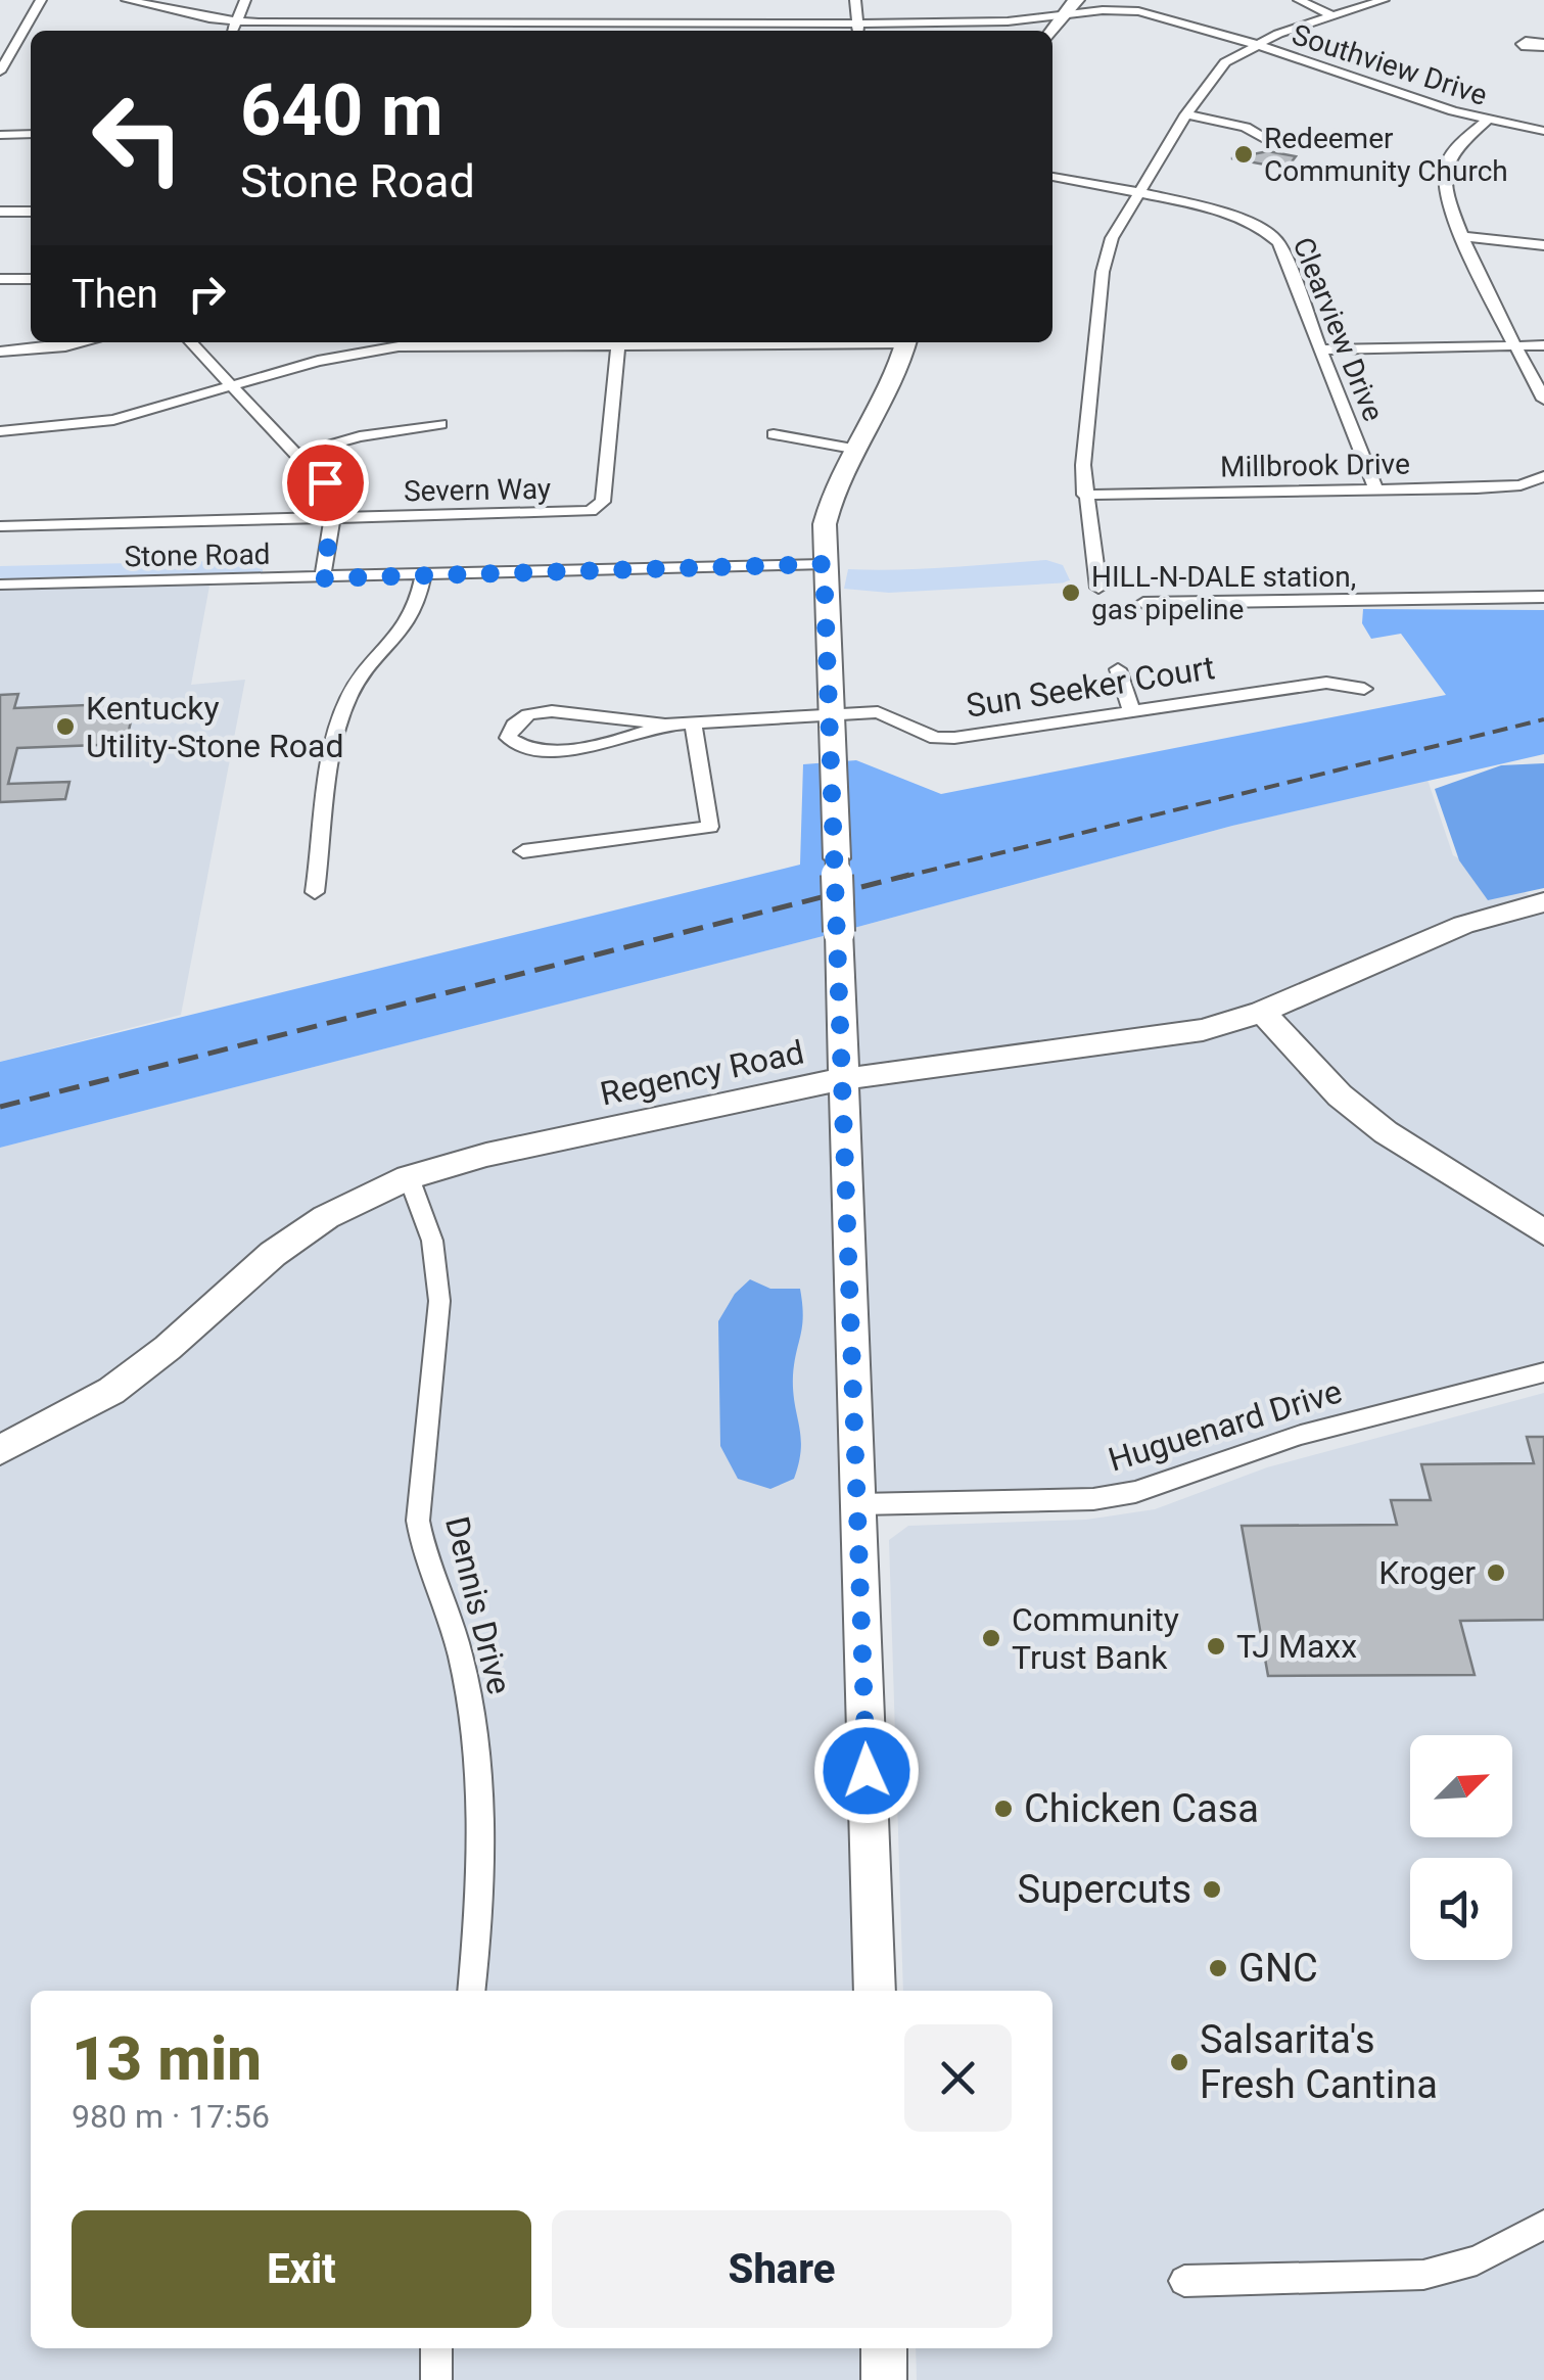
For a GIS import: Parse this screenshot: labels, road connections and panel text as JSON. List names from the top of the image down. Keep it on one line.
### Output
{"streets":{"street":["Southview Drive","Clearview Drive","Millbrook Drive","Severn Way","Stone Road","Sun Seeker Court","Regency Road","Huguenard Drive","Dennis Drive"]},"crossings":[["Clearview Drive","Millbrook Drive"],["Regency Road","Dennis Drive"]],"places":["Redeemer Community Church","HILL-N-DALE station, gas pipeline","Kentucky Utility-Stone Road","Kroger","Community Trust Bank","TJ Maxx","Chicken Casa","Supercuts","GNC","Salsarita's Fresh Cantina"],"north":"top right","page":{"turn":["640 m","Stone Road"],"then":"Then","heading":["13 min","980 m · 17:56"],"buttons":["Exit","Share"]}}
